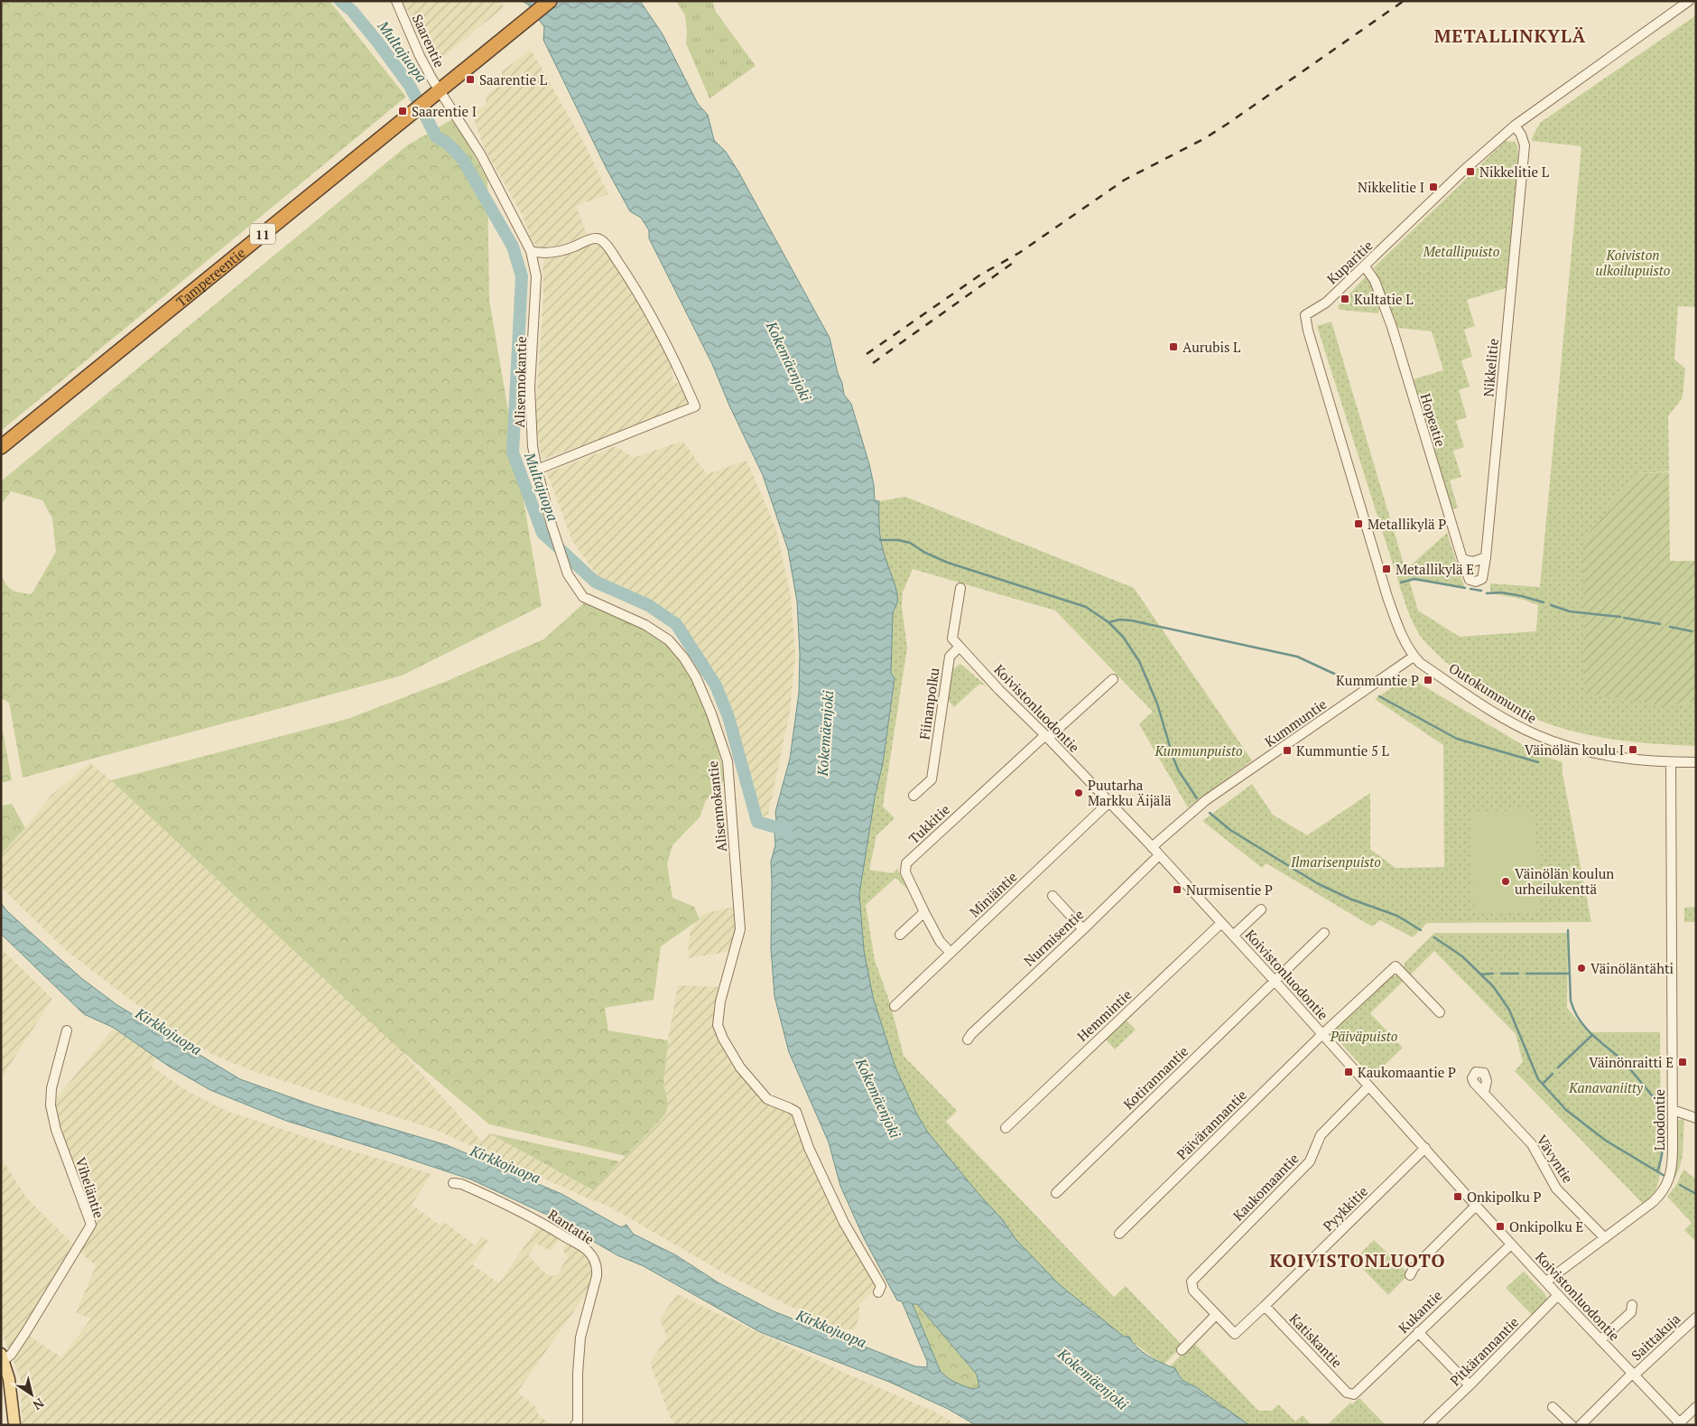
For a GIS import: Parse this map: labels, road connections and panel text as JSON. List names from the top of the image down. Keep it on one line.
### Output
{"streets":{"highway":["11","Tampereentie"],"street":["Saarentie","Kuparitie","Nikkelitie","Alisennokantie","Hopeatie","Outokummuntie","Fiinanpolku","Koivistonluodontie","Kummuntie","Tukkitie","Miniäntie","Nurmisentie","Hemmintie","Kotirannantie","Luodontie","Päivärannantie","Vävyntie","Kaukomaantie","Viheläntie","Pyykkitie","Rantatie","Kukantie","Saittakuja","Katiskantie","Pitkärannantie"]},"crossings":[["Saarentie","Tampereentie"],["Saarentie","Alisennokantie"],["Kuparitie","Nikkelitie"],["Kuparitie","Hopeatie"],["Kuparitie","Outokummuntie"],["Kuparitie","Kummuntie"],["Tampereentie","Alisennokantie"],["Nikkelitie","Hopeatie"],["Outokummuntie","Kummuntie"],["Outokummuntie","Luodontie"],["Fiinanpolku","Koivistonluodontie"],["Koivistonluodontie","Kummuntie"],["Koivistonluodontie","Tukkitie"],["Koivistonluodontie","Miniäntie"],["Koivistonluodontie","Nurmisentie"],["Koivistonluodontie","Hemmintie"],["Koivistonluodontie","Kotirannantie"],["Koivistonluodontie","Luodontie"],["Koivistonluodontie","Päivärannantie"],["Koivistonluodontie","Kaukomaantie"],["Koivistonluodontie","Pyykkitie"],["Koivistonluodontie","Kukantie"],["Koivistonluodontie","Saittakuja"],["Koivistonluodontie","Pitkärannantie"],["Tukkitie","Miniäntie"],["Luodontie","Vävyntie"],["Kaukomaantie","Pyykkitie"],["Pyykkitie","Katiskantie"],["Kukantie","Katiskantie"]],"districts":["METALLINKYLÄ","KOIVISTONLUOTO"],"water":["Multajuopa","Kokemäenjoki","Kirkkojuopa"],"parks":["Metallipuisto","Koiviston ulkoilupuisto","Kummunpuisto","Ilmarisenpuisto","Päiväpuisto","Kanavaniitty"],"places":{"transit":["Saarentie L","Saarentie I","Nikkelitie L","Nikkelitie I","Kultatie L","Aurubis L","Metallikylä P","Metallikylä E","Kummuntie P","Väinölän koulu I","Kummuntie 5 L","Nurmisentie P","Väinönraitti E","Kaukomaantie P","Onkipolku P","Onkipolku E"],"other":["Puutarha Markku Äijälä","Väinölän koulun urheilukenttä","Väinöläntähti"]},"north":"bottom right"}
